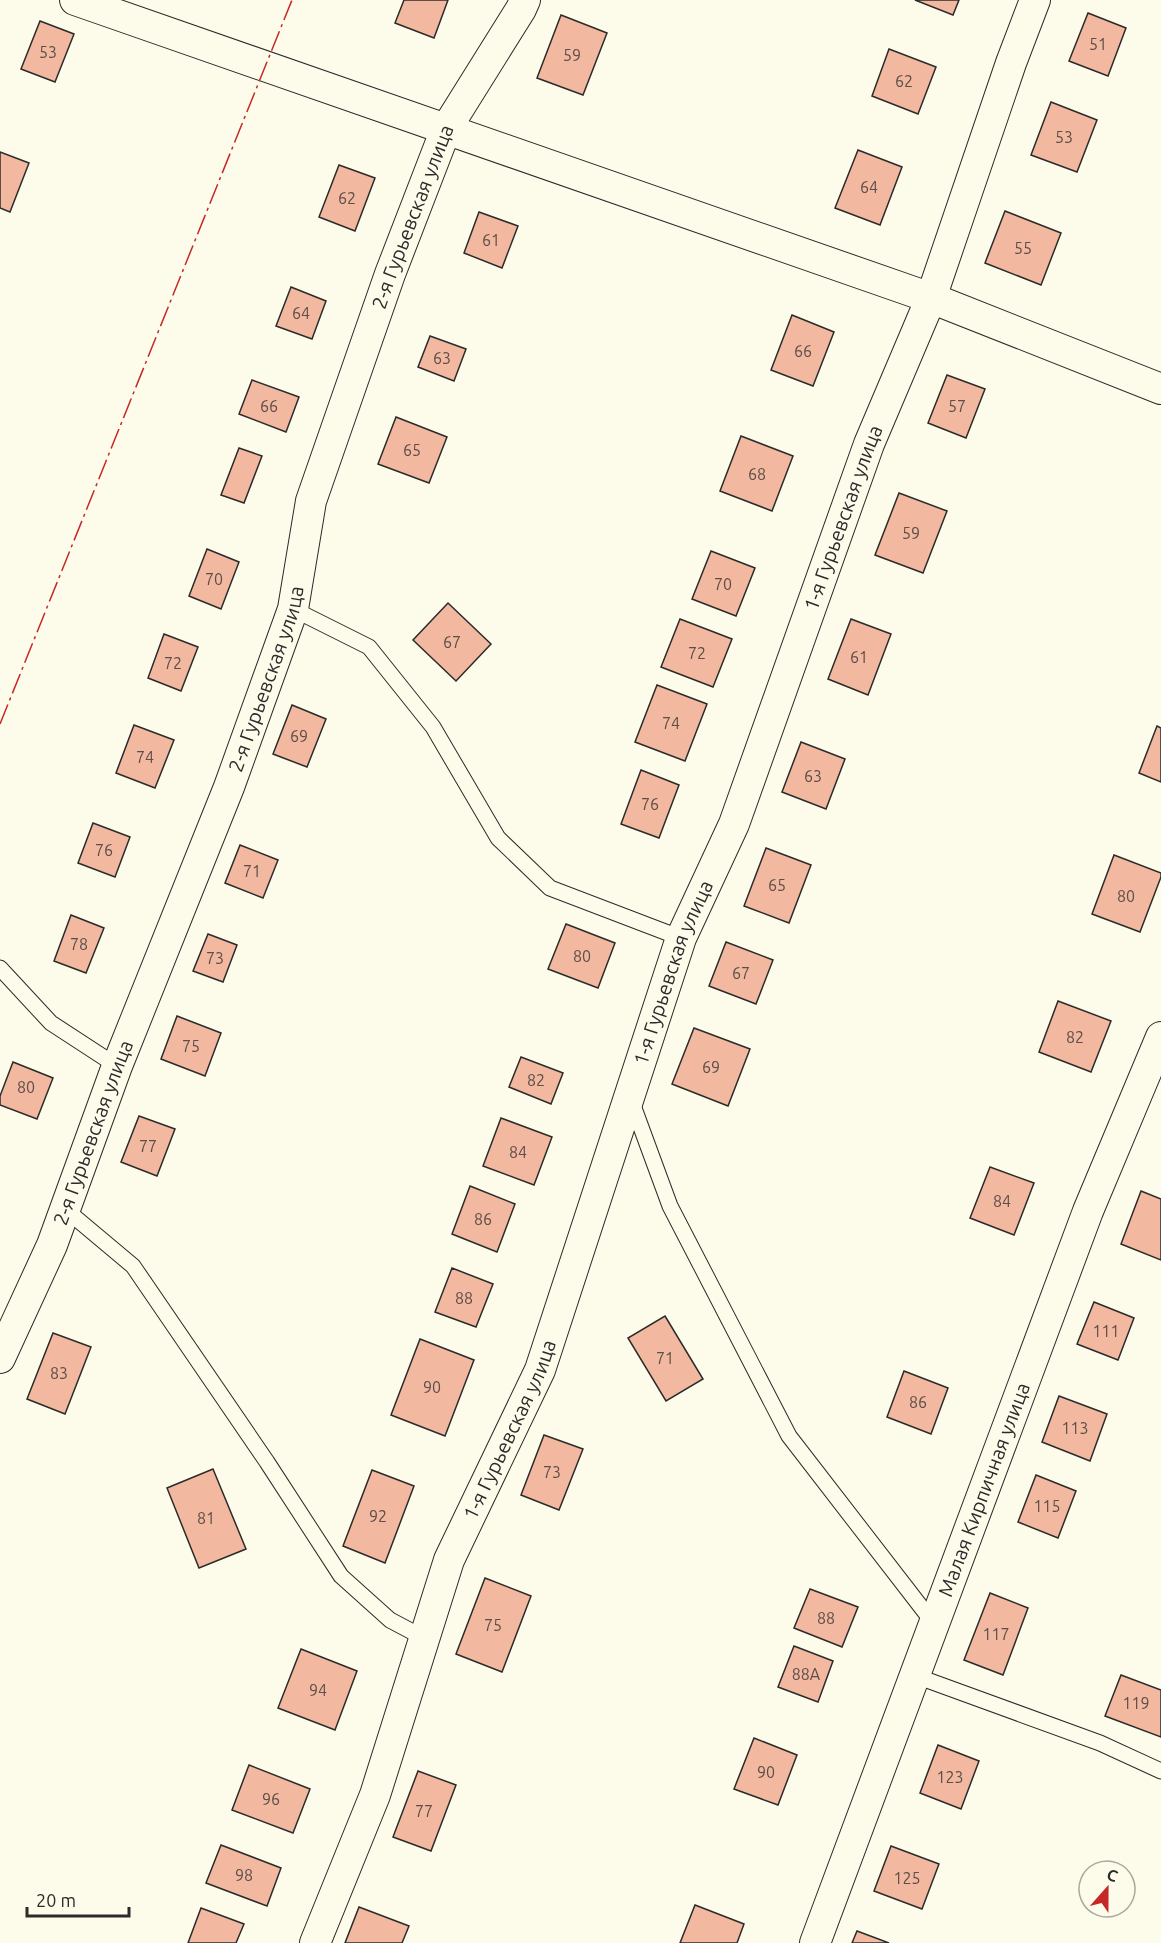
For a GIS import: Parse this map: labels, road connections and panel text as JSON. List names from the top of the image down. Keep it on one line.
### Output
{"streets":{"street":["2-я Гурьевская улица","1-я Гурьевская улица","Малая Кирпичная улица"]},"house_numbers":["51","53","59","62","53","64","62","61","55","64","66","63","66","57","65","68","59","70","70","67","72","61","72","74","69","74","63","76","76","71","65","80","78","80","73","67","82","75","69","82","80","77","84","84","86","88","111","71","83","90","86","113","73","115","92","81","88","75","117","88А","94","119","90","123","96","77","98","125"],"scale_bar":"20 m","north":"top"}
